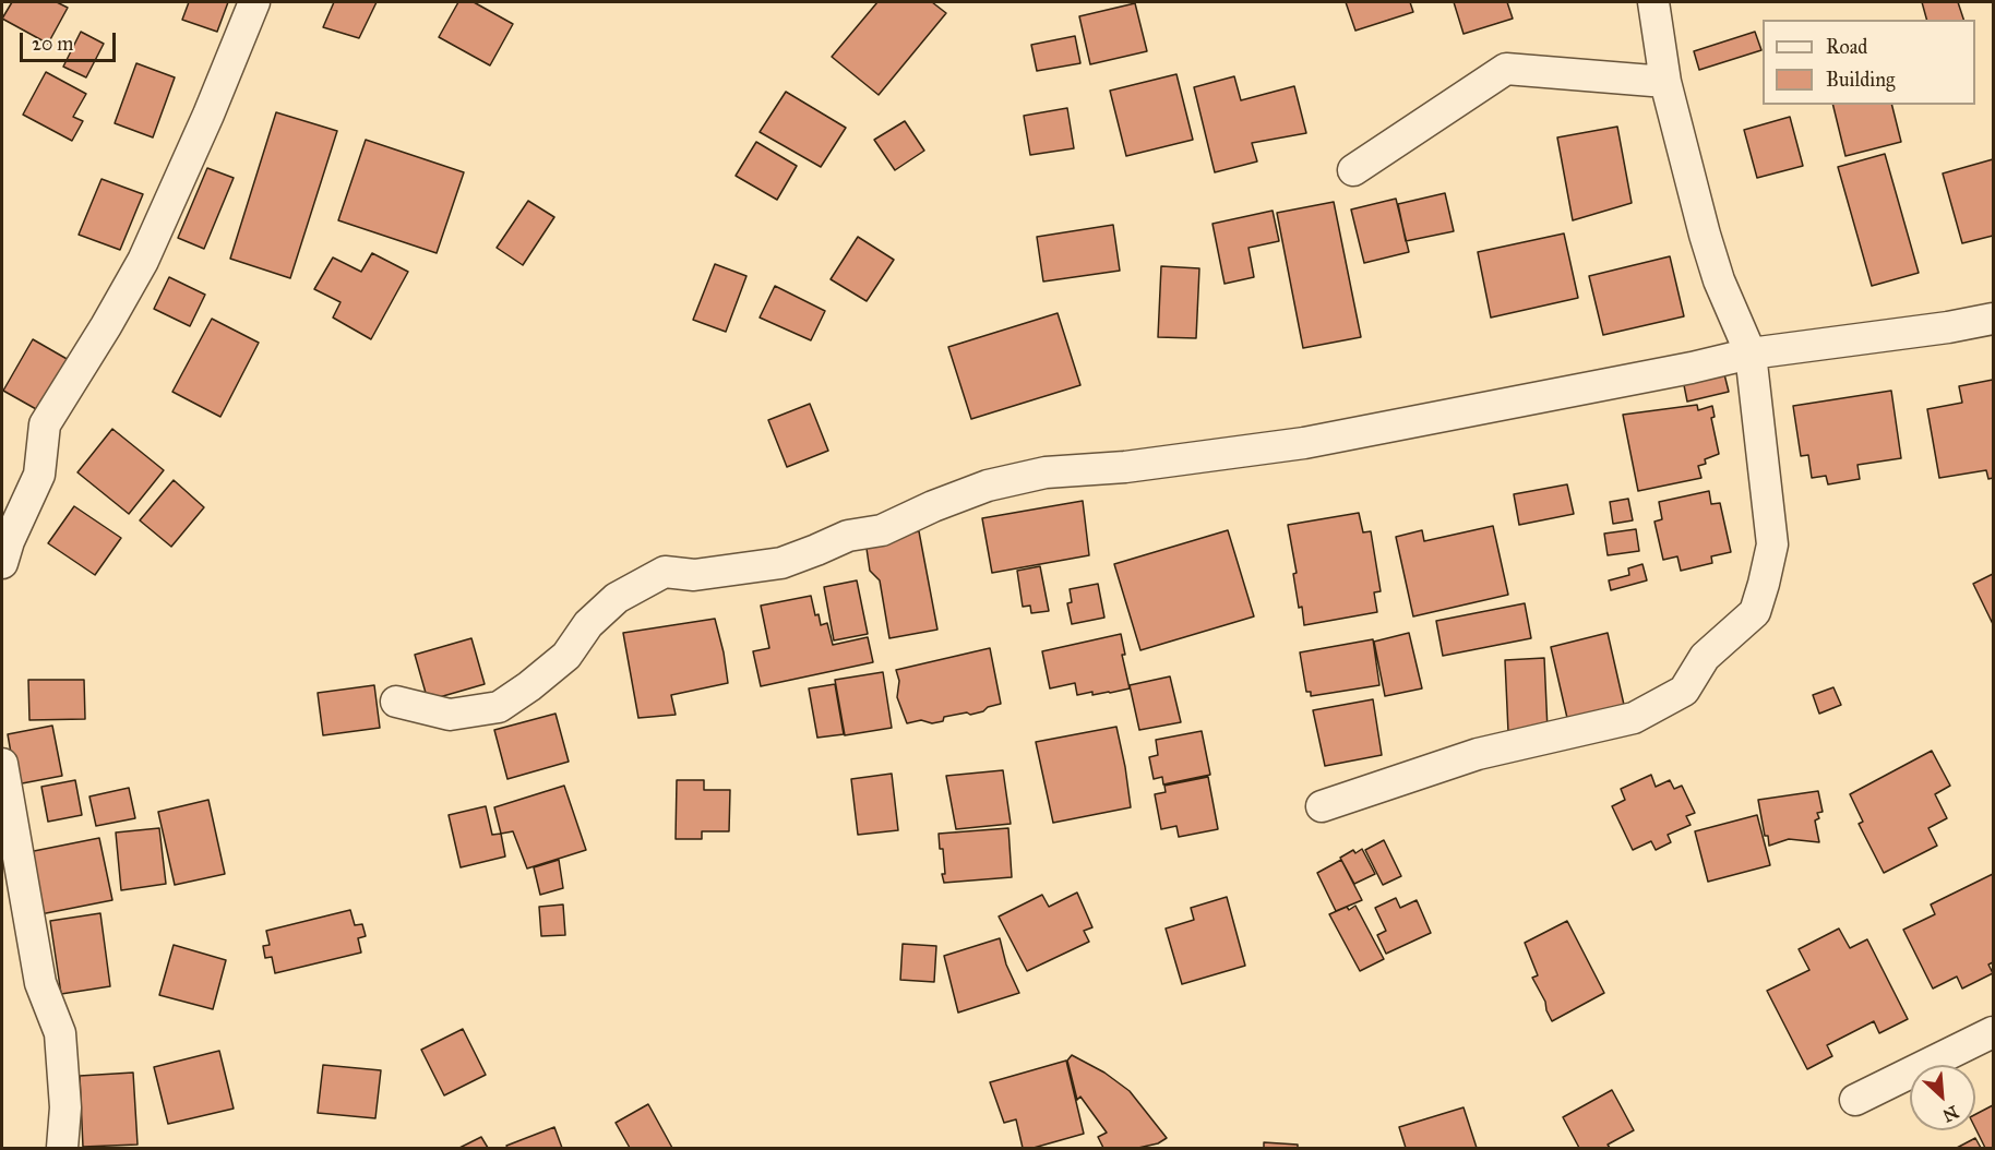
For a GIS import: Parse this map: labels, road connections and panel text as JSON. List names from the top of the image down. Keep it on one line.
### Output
{"legend":["Road","Building"],"scale_bar":"20 m","north":"bottom right"}
